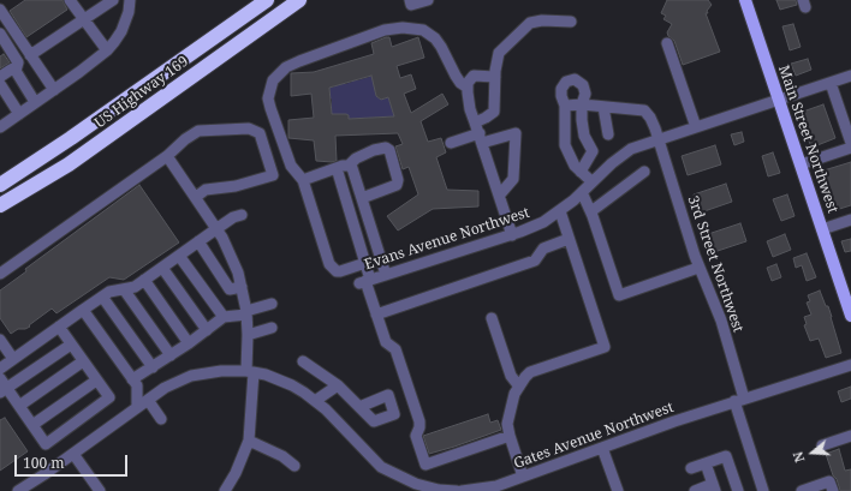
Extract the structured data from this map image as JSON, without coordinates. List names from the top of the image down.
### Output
{
  "streets": {
    "highway": ["US Highway 169"],
    "main road": ["Main Street Northwest"],
    "street": ["Evans Avenue Northwest", "3rd Street Northwest", "Gates Avenue Northwest"]
  },
  "crossings": [
    ["Main Street Northwest", "Evans Avenue Northwest"],
    ["Evans Avenue Northwest", "3rd Street Northwest"],
    ["3rd Street Northwest", "Gates Avenue Northwest"]
  ],
  "scale_bar": "100 m",
  "north": "left"
}
